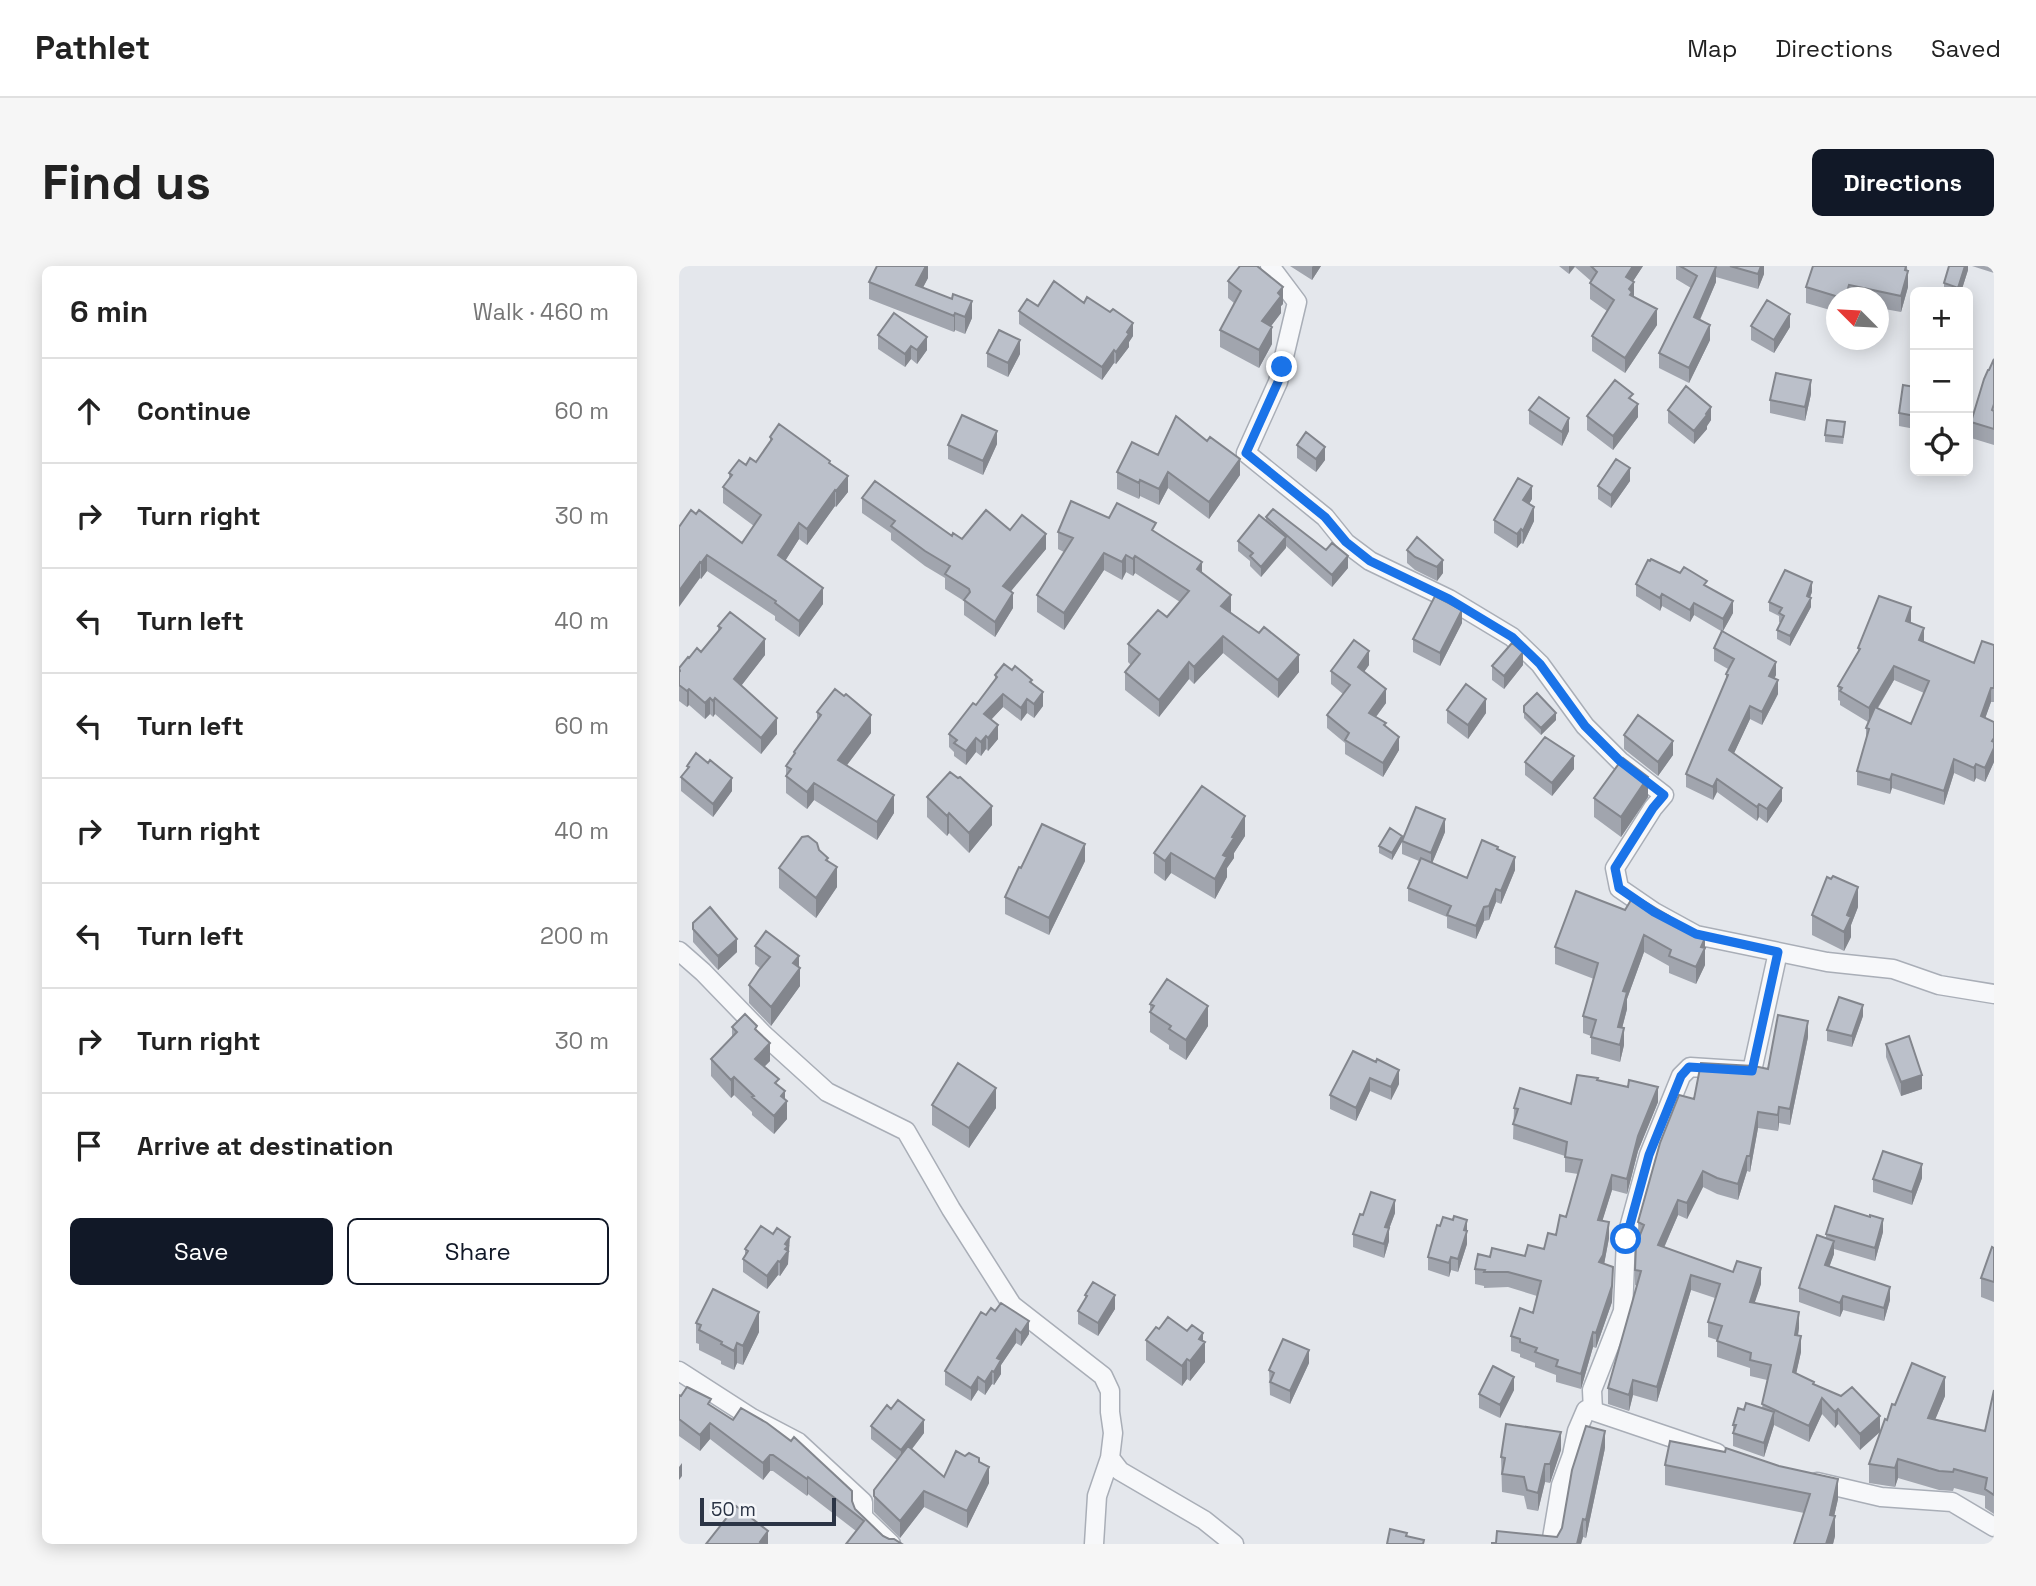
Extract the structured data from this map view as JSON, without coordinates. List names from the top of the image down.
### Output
{
  "scale_bar": "50 m",
  "north": "top left",
  "page": {
    "header": "Pathlet",
    "nav": ["Map", "Directions", "Saved"],
    "buttons": [
      "Directions",
      ["Save", "Share"]
    ],
    "title": "Find us",
    "heading": ["6 min", "Walk · 460 m"],
    "map_buttons": ["+", "−"],
    "list": [
      ["Continue", "60 m"],
      ["Turn right", "30 m"],
      ["Turn left", "40 m"],
      ["Turn left", "60 m"],
      ["Turn right", "40 m"],
      ["Turn left", "200 m"],
      ["Turn right", "30 m"],
      "Arrive at destination"
    ],
    "scale": "50 m"
  }
}
